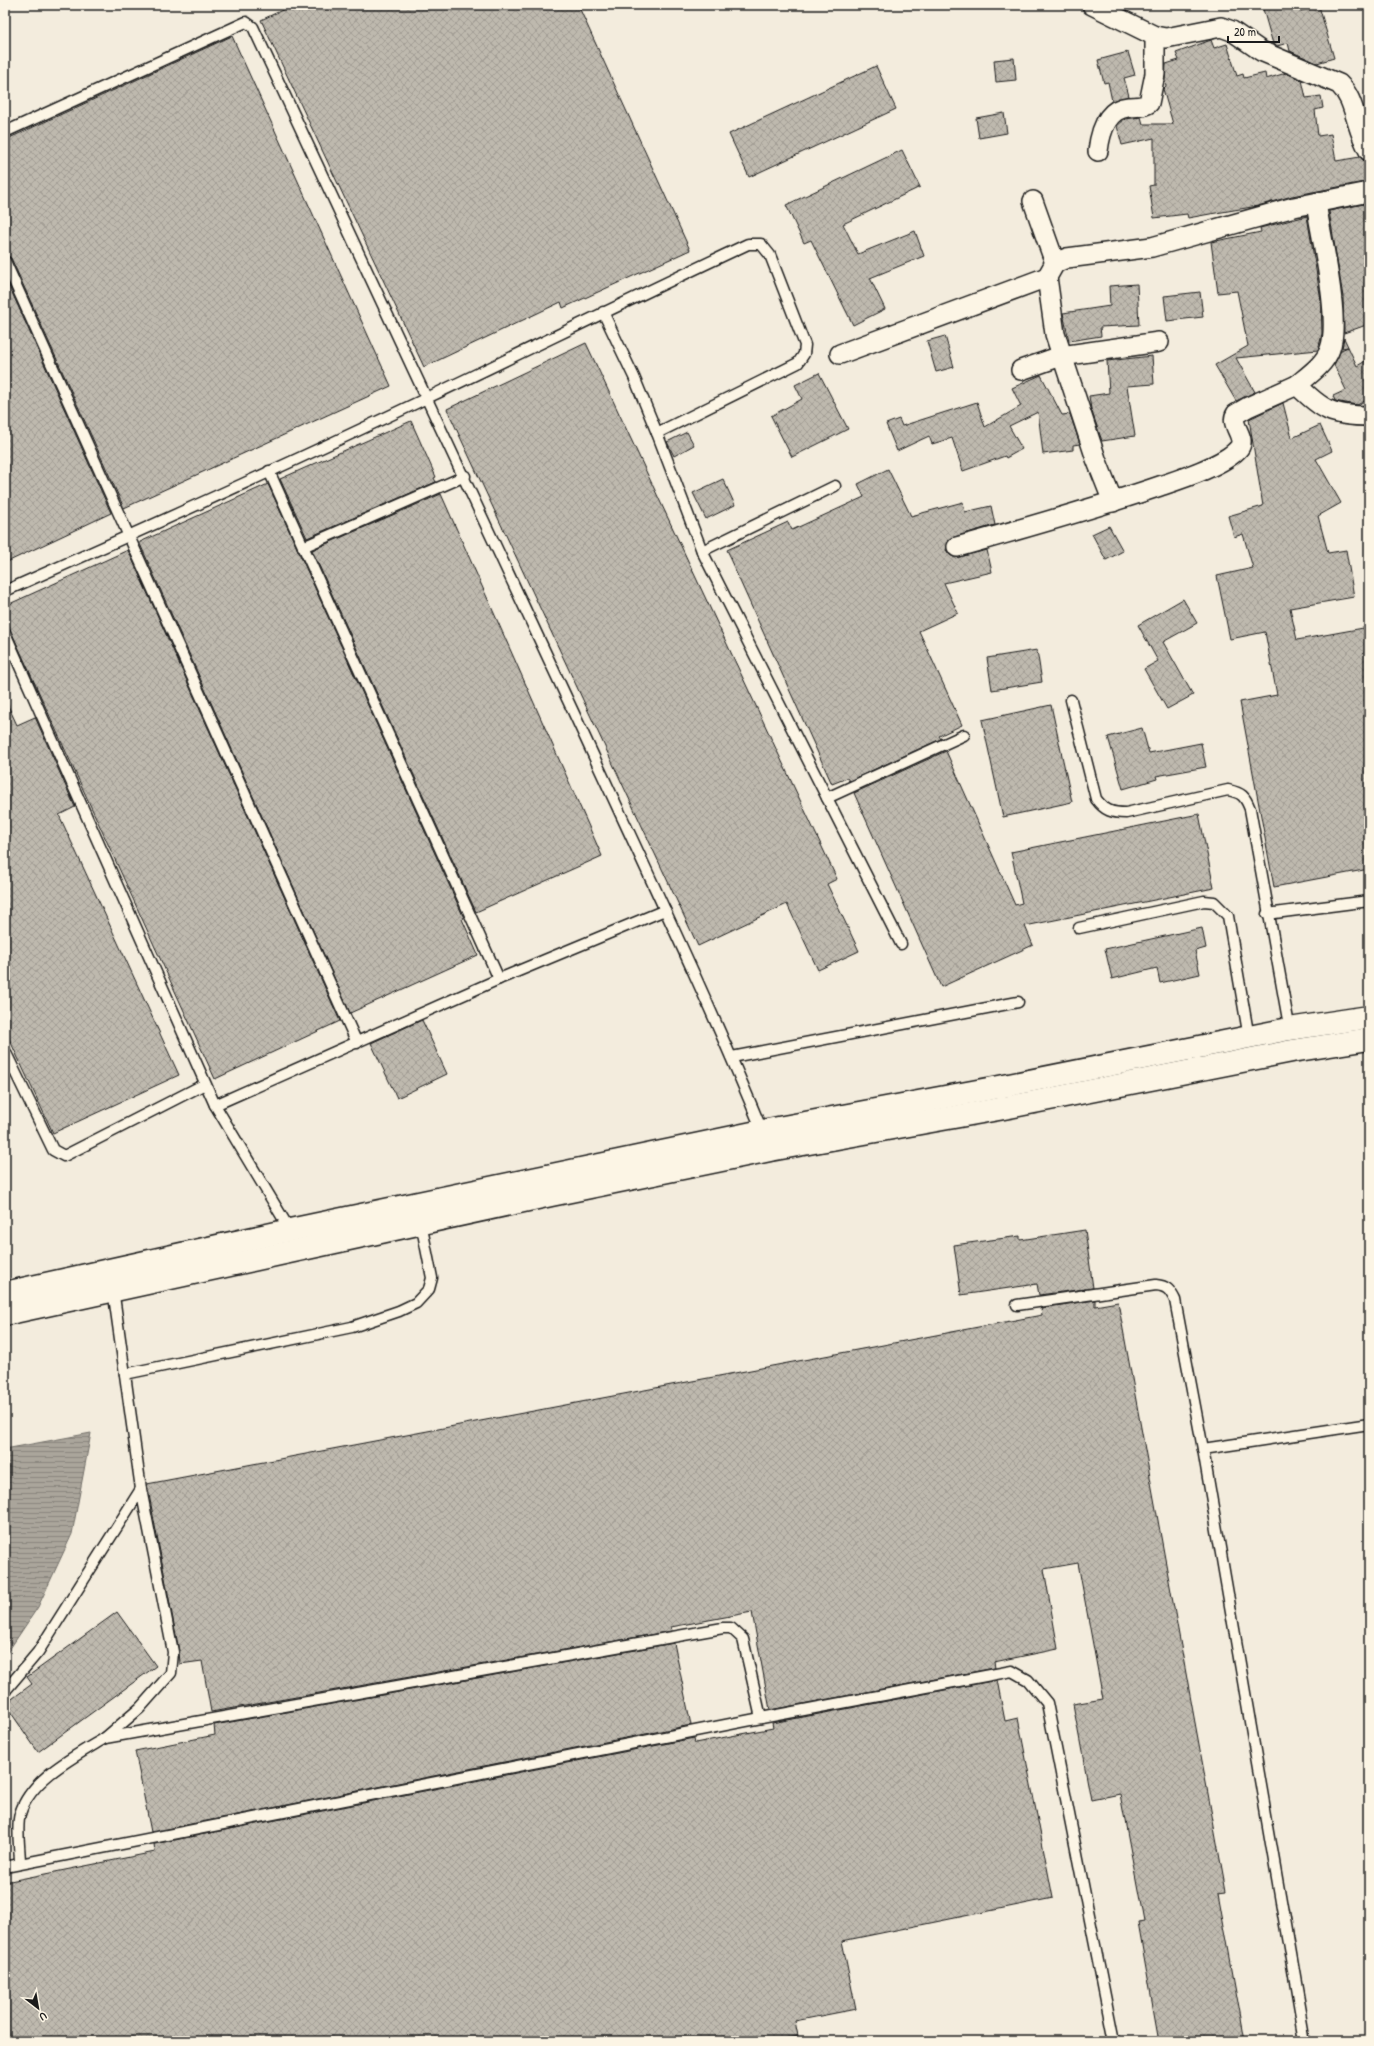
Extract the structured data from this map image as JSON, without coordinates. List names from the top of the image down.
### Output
{
  "scale_bar": "20 m",
  "north": "bottom right"
}
